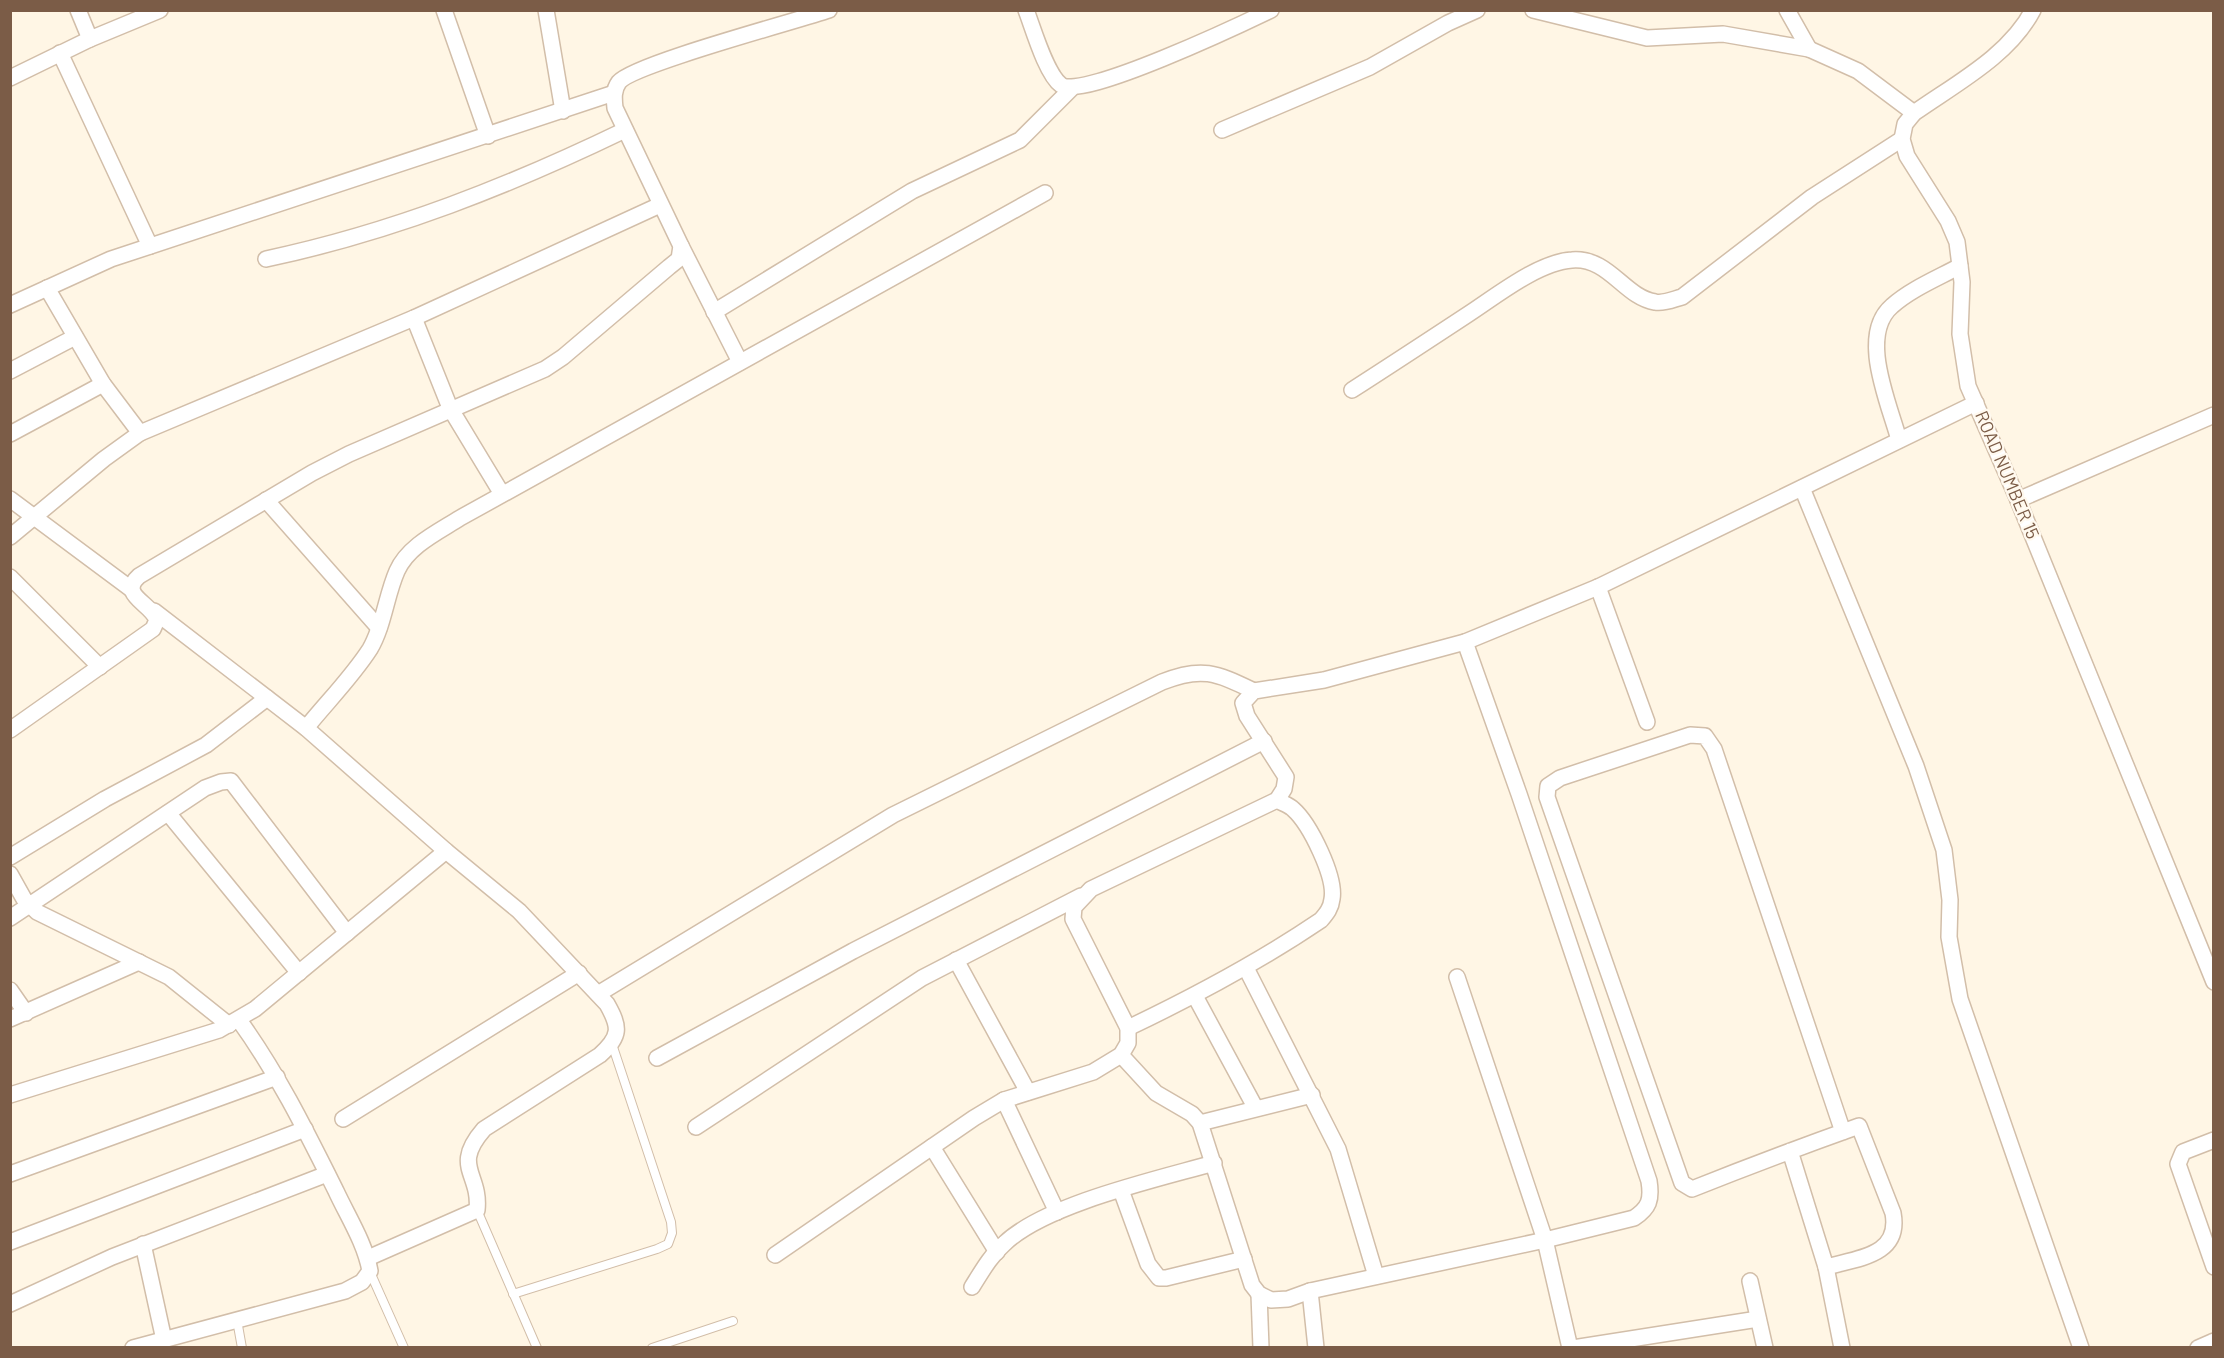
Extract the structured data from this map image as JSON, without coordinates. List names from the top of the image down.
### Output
{
  "streets": {
    "street": ["ROAD NUMBER 15"]
  }
}
